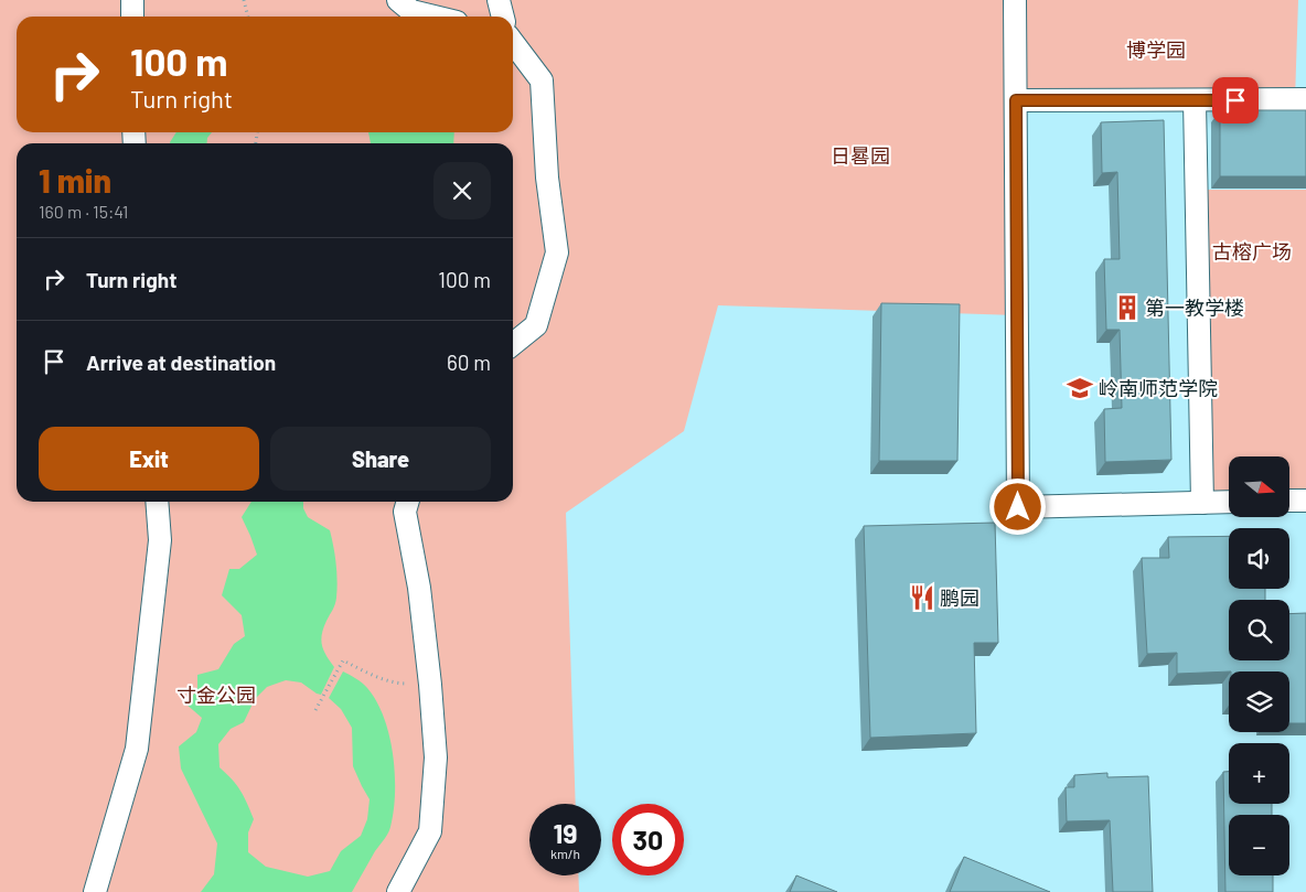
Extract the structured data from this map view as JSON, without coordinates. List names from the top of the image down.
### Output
{
  "parks": [
    "博学园",
    "日晷园",
    "古榕广场",
    "寸金公园"
  ],
  "places": {
    "building": ["第一教学楼"],
    "school or university": ["岭南师范学院"],
    "restaurant": ["鹏园"]
  },
  "north": "right",
  "page": {
    "turn": ["100 m", "Turn right"],
    "heading": ["1 min", "160 m · 15:41"],
    "list": [
      {
        "name": "Turn right",
        "value": "100 m"
      },
      {
        "name": "Arrive at destination",
        "value": "60 m"
      }
    ],
    "buttons": ["Exit", "Share"],
    "map_buttons": ["+", "−"],
    "speed": "19 km/h",
    "limit": "30"
  }
}
